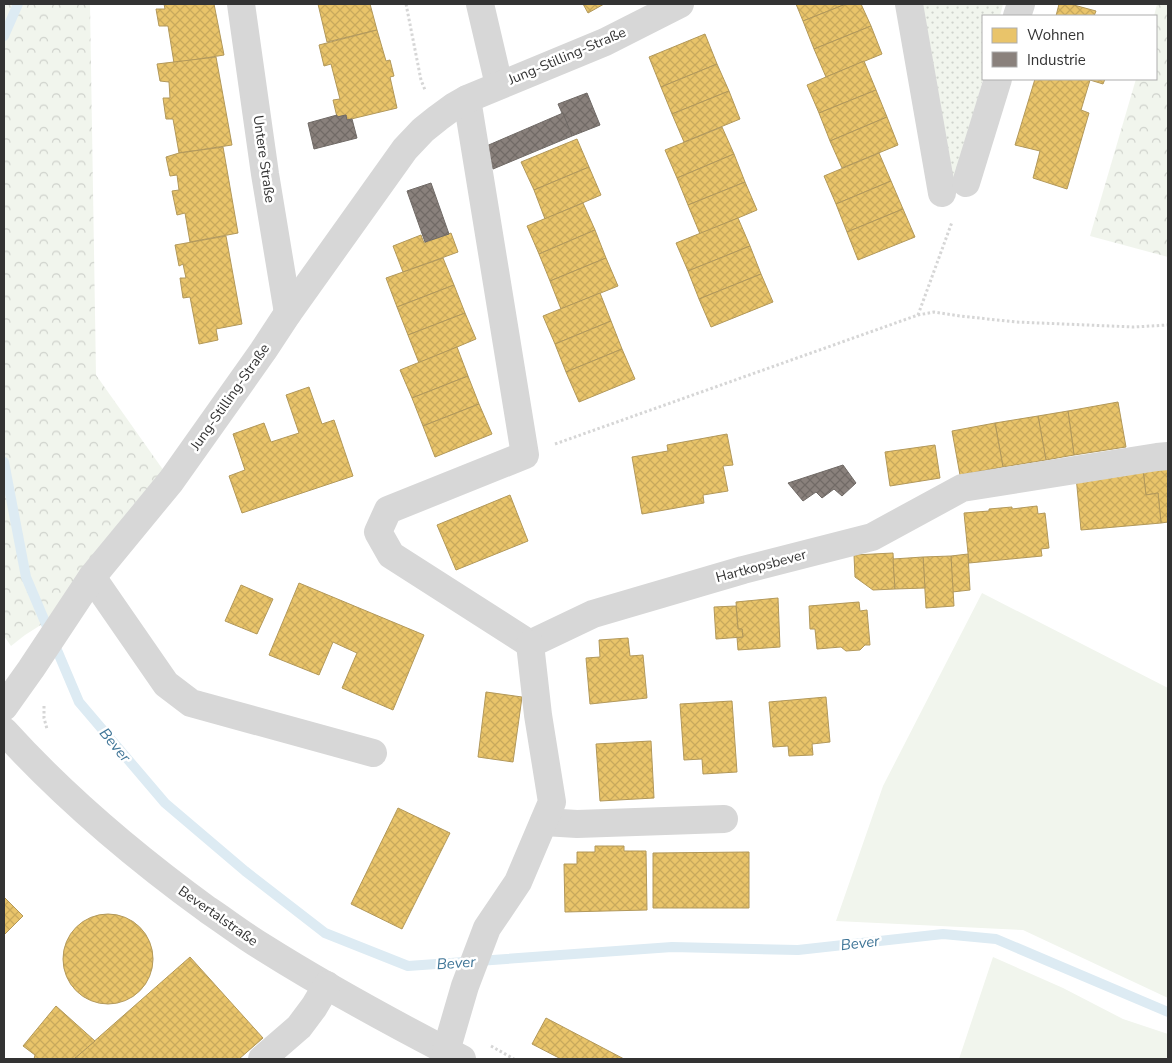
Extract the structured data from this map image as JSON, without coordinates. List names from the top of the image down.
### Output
{
  "streets": {
    "street": [
      "Jung-Stilling-Straße",
      "Untere Straße",
      "Hartkopsbever",
      "Bevertalstraße"
    ]
  },
  "crossings": [
    ["Jung-Stilling-Straße", "Untere Straße"]
  ],
  "water": ["Bever"],
  "legend": ["Wohnen", "Industrie"]
}
